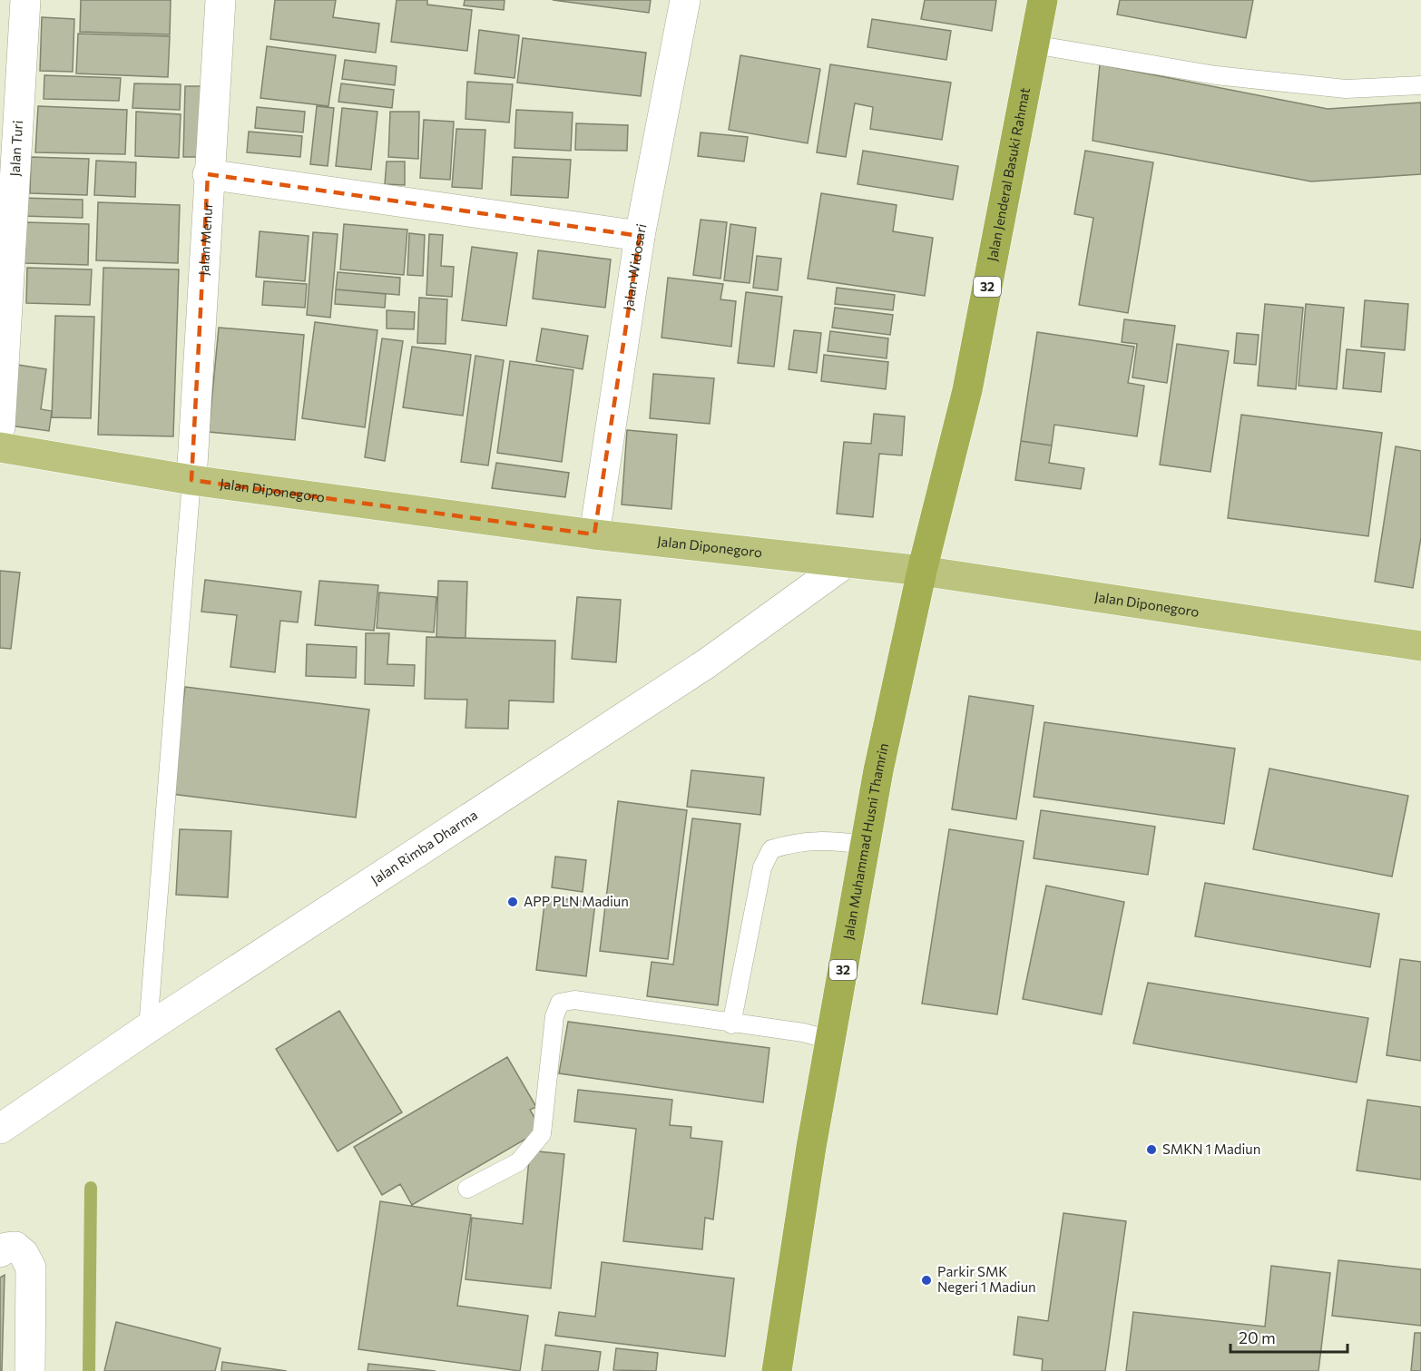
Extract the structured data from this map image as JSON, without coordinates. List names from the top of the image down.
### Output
{
  "streets": {
    "highway": ["Jalan Jenderal Basuki Rahmat", "32", "Jalan Muhammad Husni Thamrin"],
    "main road": ["Jalan Diponegoro"],
    "street": [
      "Jalan Turi",
      "Jalan Menur",
      "Jalan Widosari",
      "Jalan Rimba Dharma"
    ]
  },
  "crossings": [
    ["Jalan Jenderal Basuki Rahmat", "Jalan Diponegoro"],
    ["Jalan Jenderal Basuki Rahmat", "Jalan Muhammad Husni Thamrin"],
    ["Jalan Menur", "Jalan Diponegoro"],
    ["Jalan Widosari", "Jalan Diponegoro"],
    ["Jalan Diponegoro", "Jalan Muhammad Husni Thamrin"],
    ["Jalan Diponegoro", "Jalan Rimba Dharma"]
  ],
  "places": ["APP PLN Madiun", "SMKN 1 Madiun", "Parkir SMK Negeri 1 Madiun"],
  "scale_bar": "20 m"
}
